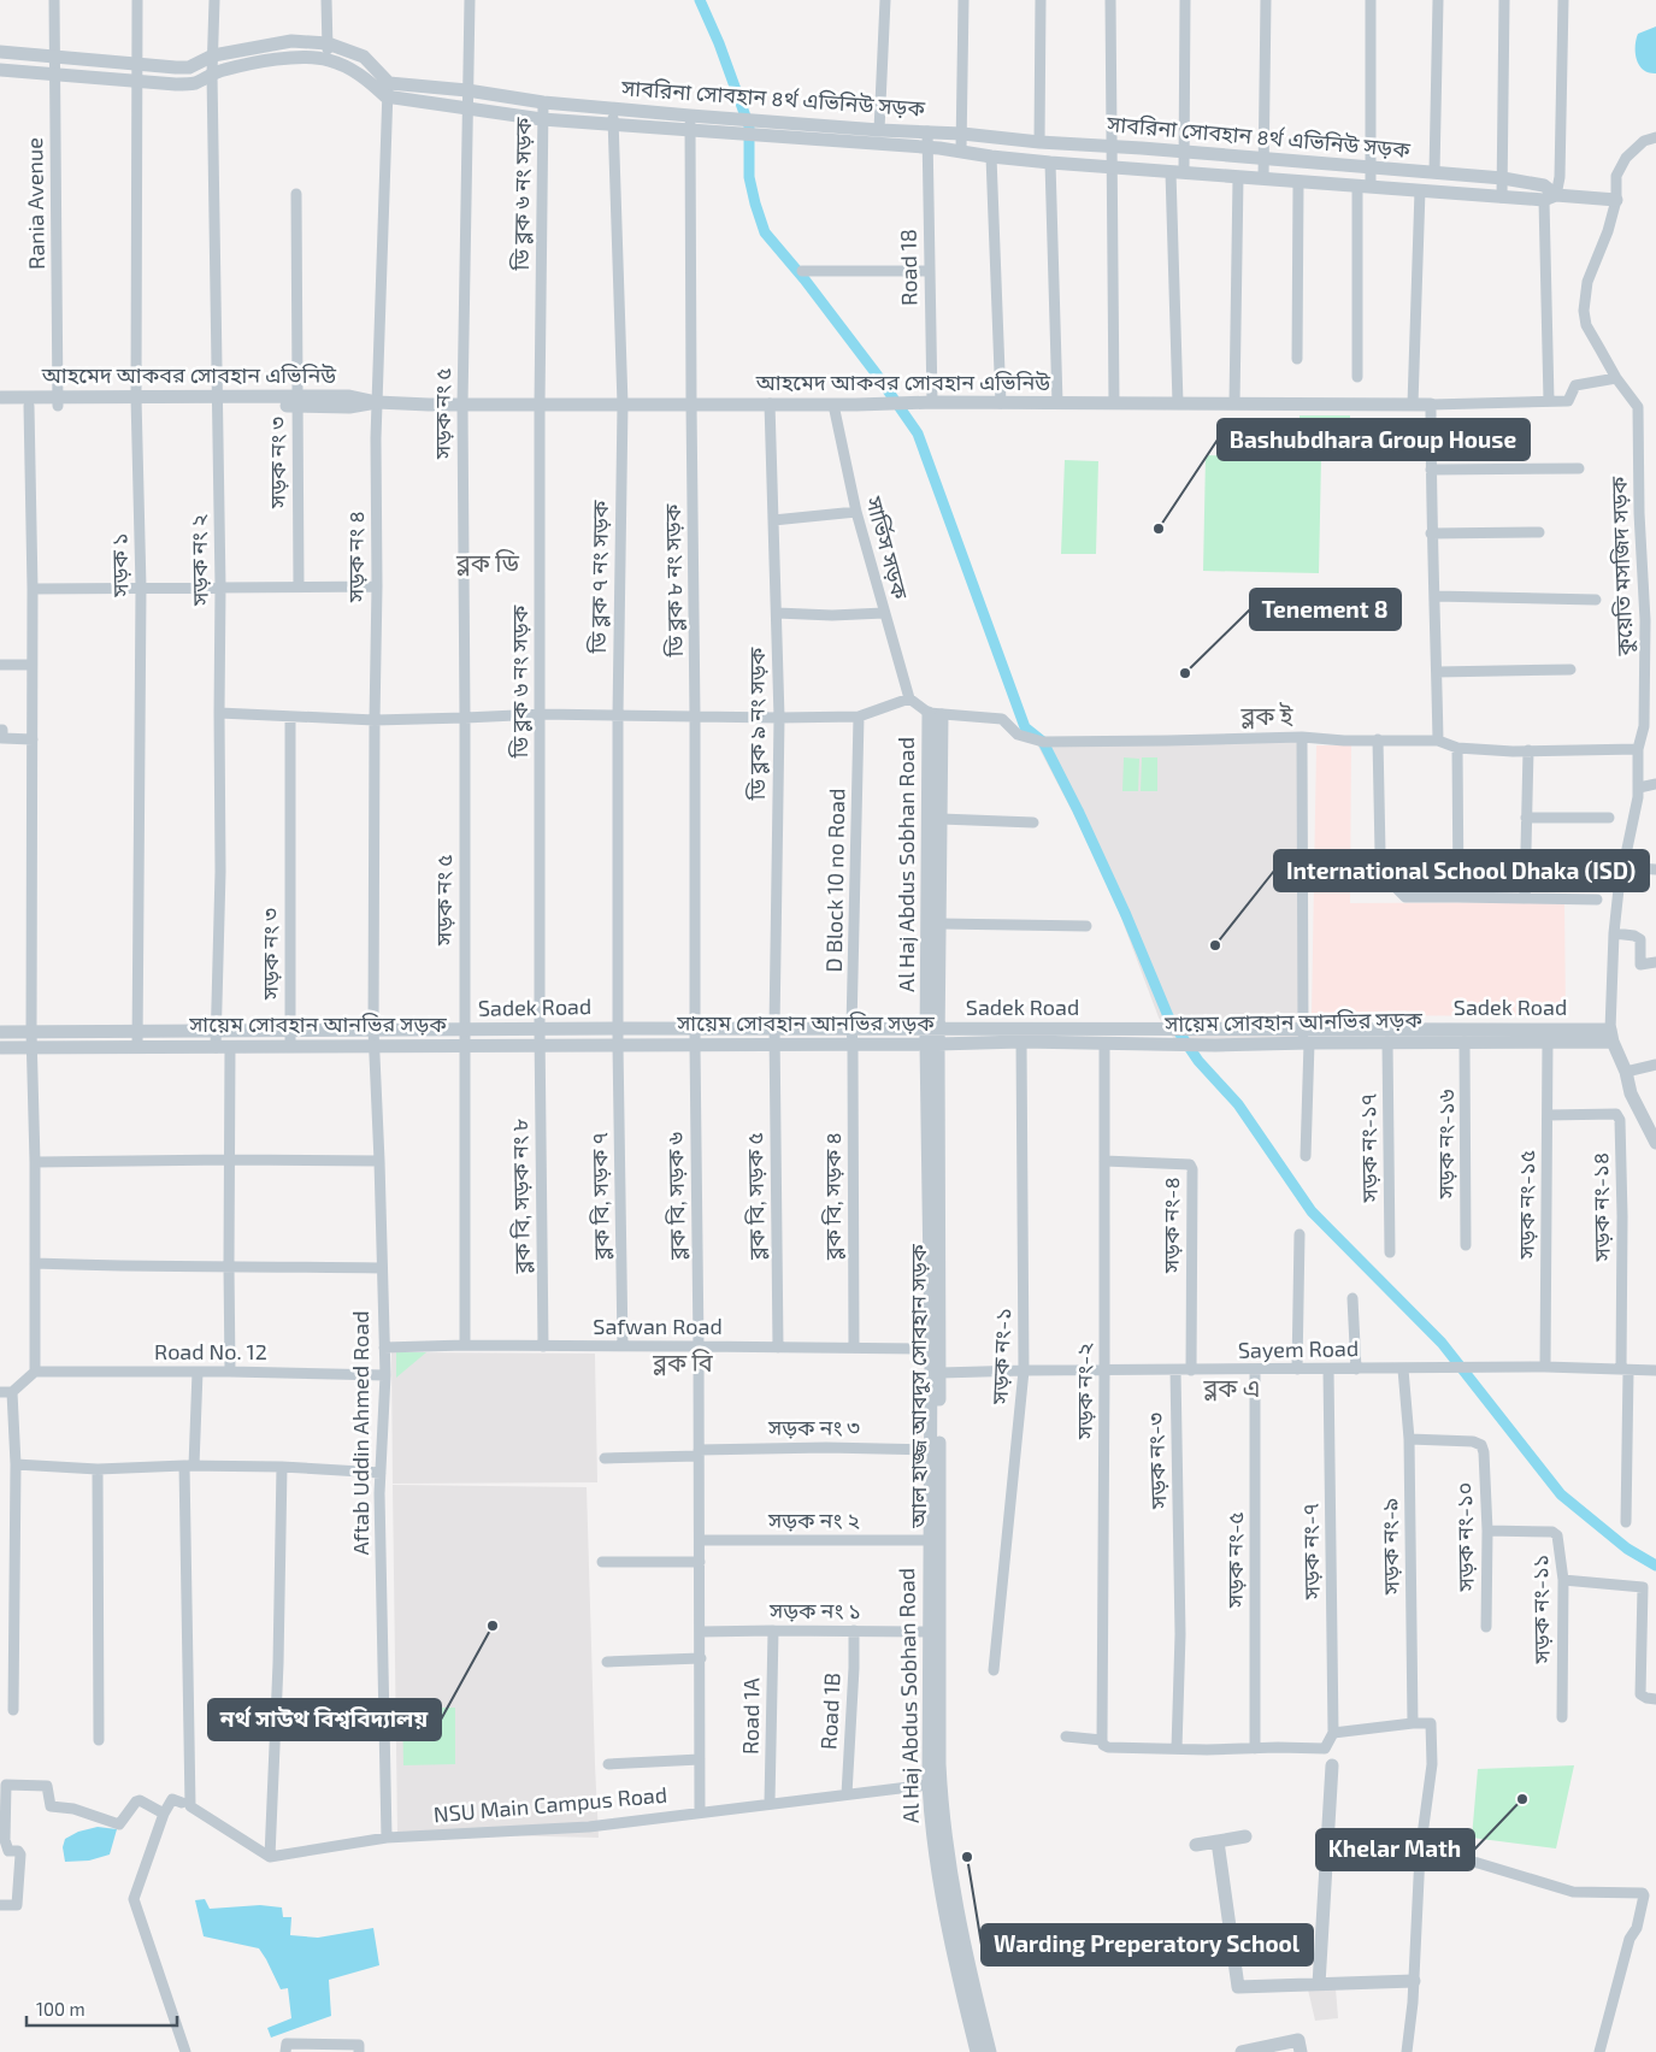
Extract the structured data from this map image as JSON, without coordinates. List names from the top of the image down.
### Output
{
  "streets": {
    "street": [
      "সাবরিনা সোবহান ৪র্থ এভিনিউ সড়ক",
      "ডি ব্লক ৬ নং সড়ক",
      "Rania Avenue",
      "Road 18",
      "আহমেদ আকবর সোবহান এভিনিউ",
      "সড়ক নং ৫",
      "সড়ক নং ৩",
      "সার্ভিস সড়ক",
      "সড়ক নং ৪",
      "সড়ক নং ২",
      "সড়ক ১",
      "কুয়েতি মসজিদ সড়ক",
      "ডি ব্লক ৭ নং সড়ক",
      "ডি ব্লক ৮ নং সড়ক",
      "ডি ব্লক ৯ নং সড়ক",
      "Al Haj Abdus Sobhan Road",
      "D Block 10 no Road",
      "Sadek Road",
      "সায়েম সোবহান আনভির সড়ক",
      "সড়ক নং-১৬",
      "সড়ক নং-১৭",
      "ব্লক বি, সড়ক নং ৮",
      "ব্লক বি, সড়ক ৭",
      "ব্লক বি, সড়ক ৬",
      "ব্লক বি, সড়ক ৫",
      "ব্লক বি, সড়ক ৪",
      "সড়ক নং-১৫",
      "সড়ক নং-১৪",
      "সড়ক নং-৪",
      "Safwan Road",
      "Sayem Road",
      "Road No. 12",
      "সড়ক নং-১",
      "আল হাজ্জ আবদুস সোবহান সড়ক",
      "সড়ক নং-২",
      "Aftab Uddin Ahmed Road",
      "সড়ক নং-৩",
      "সড়ক নং-১০",
      "সড়ক নং-৯",
      "সড়ক নং-৭",
      "সড়ক নং-৫",
      "সড়ক নং-১১",
      "সড়ক নং ১",
      "Road 1B",
      "Road 1A",
      "NSU Main Campus Road"
    ]
  },
  "crossings": [
    ["সাবরিনা সোবহান ৪র্থ এভিনিউ সড়ক", "ডি ব্লক ৬ নং সড়ক"],
    ["সাবরিনা সোবহান ৪র্থ এভিনিউ সড়ক", "Road 18"],
    ["সাবরিনা সোবহান ৪র্থ এভিনিউ সড়ক", "সড়ক নং ৫"],
    ["সাবরিনা সোবহান ৪র্থ এভিনিউ সড়ক", "সড়ক নং ৪"],
    ["সাবরিনা সোবহান ৪র্থ এভিনিউ সড়ক", "কুয়েতি মসজিদ সড়ক"],
    ["সাবরিনা সোবহান ৪র্থ এভিনিউ সড়ক", "ডি ব্লক ৭ নং সড়ক"],
    ["সাবরিনা সোবহান ৪র্থ এভিনিউ সড়ক", "ডি ব্লক ৮ নং সড়ক"],
    ["ডি ব্লক ৬ নং সড়ক", "আহমেদ আকবর সোবহান এভিনিউ"],
    ["ডি ব্লক ৬ নং সড়ক", "Sadek Road"],
    ["ডি ব্লক ৬ নং সড়ক", "সায়েম সোবহান আনভির সড়ক"],
    ["ডি ব্লক ৬ নং সড়ক", "ব্লক বি, সড়ক নং ৮"],
    ["Rania Avenue", "আহমেদ আকবর সোবহান এভিনিউ"],
    ["Road 18", "আহমেদ আকবর সোবহান এভিনিউ"],
    ["আহমেদ আকবর সোবহান এভিনিউ", "সড়ক নং ৫"],
    ["আহমেদ আকবর সোবহান এভিনিউ", "সড়ক নং ৩"],
    ["আহমেদ আকবর সোবহান এভিনিউ", "সার্ভিস সড়ক"],
    ["আহমেদ আকবর সোবহান এভিনিউ", "সড়ক নং ৪"],
    ["আহমেদ আকবর সোবহান এভিনিউ", "সড়ক নং ২"],
    ["আহমেদ আকবর সোবহান এভিনিউ", "সড়ক ১"],
    ["আহমেদ আকবর সোবহান এভিনিউ", "ডি ব্লক ৭ নং সড়ক"],
    ["আহমেদ আকবর সোবহান এভিনিউ", "ডি ব্লক ৮ নং সড়ক"],
    ["আহমেদ আকবর সোবহান এভিনিউ", "ডি ব্লক ৯ নং সড়ক"],
    ["সড়ক নং ৫", "Sadek Road"],
    ["সড়ক নং ৫", "সায়েম সোবহান আনভির সড়ক"],
    ["সড়ক নং ৫", "Safwan Road"],
    ["সড়ক নং ৩", "Al Haj Abdus Sobhan Road"],
    ["সড়ক নং ৩", "Sadek Road"],
    ["সড়ক নং ৩", "সায়েম সোবহান আনভির সড়ক"],
    ["সড়ক নং ৩", "ব্লক বি, সড়ক ৬"],
    ["সড়ক নং ৪", "Sadek Road"],
    ["সড়ক নং ৪", "Aftab Uddin Ahmed Road"],
    ["সড়ক নং ২", "Al Haj Abdus Sobhan Road"],
    ["সড়ক নং ২", "Sadek Road"],
    ["সড়ক নং ২", "সায়েম সোবহান আনভির সড়ক"],
    ["সড়ক নং ২", "ব্লক বি, সড়ক ৬"],
    ["সড়ক নং ২", "Road No. 12"],
    ["সড়ক ১", "সায়েম সোবহান আনভির সড়ক"],
    ["কুয়েতি মসজিদ সড়ক", "Sadek Road"],
    ["কুয়েতি মসজিদ সড়ক", "সায়েম সোবহান আনভির সড়ক"],
    ["ডি ব্লক ৭ নং সড়ক", "Sadek Road"],
    ["ডি ব্লক ৭ নং সড়ক", "সায়েম সোবহান আনভির সড়ক"],
    ["ডি ব্লক ৭ নং সড়ক", "ব্লক বি, সড়ক ৭"],
    ["ডি ব্লক ৮ নং সড়ক", "Sadek Road"],
    ["ডি ব্লক ৮ নং সড়ক", "সায়েম সোবহান আনভির সড়ক"],
    ["ডি ব্লক ৮ নং সড়ক", "ব্লক বি, সড়ক ৬"],
    ["ডি ব্লক ৯ নং সড়ক", "Sadek Road"],
    ["ডি ব্লক ৯ নং সড়ক", "সায়েম সোবহান আনভির সড়ক"],
    ["ডি ব্লক ৯ নং সড়ক", "ব্লক বি, সড়ক ৫"],
    ["Al Haj Abdus Sobhan Road", "Sadek Road"],
    ["Al Haj Abdus Sobhan Road", "সায়েম সোবহান আনভির সড়ক"],
    ["Al Haj Abdus Sobhan Road", "Safwan Road"],
    ["Al Haj Abdus Sobhan Road", "আল হাজ্জ আবদুস সোবহান সড়ক"],
    ["Al Haj Abdus Sobhan Road", "সড়ক নং ১"],
    ["Al Haj Abdus Sobhan Road", "NSU Main Campus Road"],
    ["D Block 10 no Road", "Sadek Road"],
    ["D Block 10 no Road", "সায়েম সোবহান আনভির সড়ক"],
    ["D Block 10 no Road", "ব্লক বি, সড়ক ৪"],
    ["Sadek Road", "সায়েম সোবহান আনভির সড়ক"],
    ["Sadek Road", "Aftab Uddin Ahmed Road"],
    ["সায়েম সোবহান আনভির সড়ক", "সড়ক নং-১৬"],
    ["সায়েম সোবহান আনভির সড়ক", "সড়ক নং-১৭"],
    ["সায়েম সোবহান আনভির সড়ক", "ব্লক বি, সড়ক নং ৮"],
    ["সায়েম সোবহান আনভির সড়ক", "ব্লক বি, সড়ক ৭"],
    ["সায়েম সোবহান আনভির সড়ক", "ব্লক বি, সড়ক ৬"],
    ["সায়েম সোবহান আনভির সড়ক", "ব্লক বি, সড়ক ৫"],
    ["সায়েম সোবহান আনভির সড়ক", "ব্লক বি, সড়ক ৪"],
    ["সায়েম সোবহান আনভির সড়ক", "সড়ক নং-১৫"],
    ["সায়েম সোবহান আনভির সড়ক", "সড়ক নং-১"],
    ["সায়েম সোবহান আনভির সড়ক", "আল হাজ্জ আবদুস সোবহান সড়ক"],
    ["সায়েম সোবহান আনভির সড়ক", "সড়ক নং-২"],
    ["সায়েম সোবহান আনভির সড়ক", "Aftab Uddin Ahmed Road"],
    ["ব্লক বি, সড়ক নং ৮", "Safwan Road"],
    ["ব্লক বি, সড়ক ৭", "Safwan Road"],
    ["ব্লক বি, সড়ক ৬", "Safwan Road"],
    ["ব্লক বি, সড়ক ৬", "সড়ক নং ১"],
    ["ব্লক বি, সড়ক ৬", "NSU Main Campus Road"],
    ["ব্লক বি, সড়ক ৫", "Safwan Road"],
    ["ব্লক বি, সড়ক ৪", "Safwan Road"],
    ["সড়ক নং-১৫", "সড়ক নং-১৪"],
    ["সড়ক নং-১৫", "Sayem Road"],
    ["সড়ক নং-১৪", "Sayem Road"],
    ["সড়ক নং-৪", "Sayem Road"],
    ["সড়ক নং-৪", "সড়ক নং-২"],
    ["Safwan Road", "Aftab Uddin Ahmed Road"],
    ["Sayem Road", "সড়ক নং-১"],
    ["Sayem Road", "আল হাজ্জ আবদুস সোবহান সড়ক"],
    ["Sayem Road", "সড়ক নং-২"],
    ["Sayem Road", "সড়ক নং-৩"],
    ["Sayem Road", "সড়ক নং-৯"],
    ["Sayem Road", "সড়ক নং-৭"],
    ["Sayem Road", "সড়ক নং-৫"],
    ["Road No. 12", "Aftab Uddin Ahmed Road"],
    ["Aftab Uddin Ahmed Road", "NSU Main Campus Road"],
    ["সড়ক নং-১০", "সড়ক নং-৯"],
    ["সড়ক নং-১০", "সড়ক নং-১১"],
    ["সড়ক নং ১", "Road 1B"],
    ["সড়ক নং ১", "Road 1A"],
    ["Road 1B", "NSU Main Campus Road"],
    ["Road 1A", "NSU Main Campus Road"]
  ],
  "districts": [
    "ব্লক ডি",
    "ব্লক ই",
    "ব্লক বি",
    "ব্লক এ"
  ],
  "places": [
    "Bashubdhara Group House",
    "Tenement 8",
    "International School Dhaka (ISD)",
    "নর্থ সাউথ বিশ্ববিদ্যালয়",
    "Khelar Math",
    "Warding Preperatory School"
  ],
  "scale_bar": "100 m"
}
